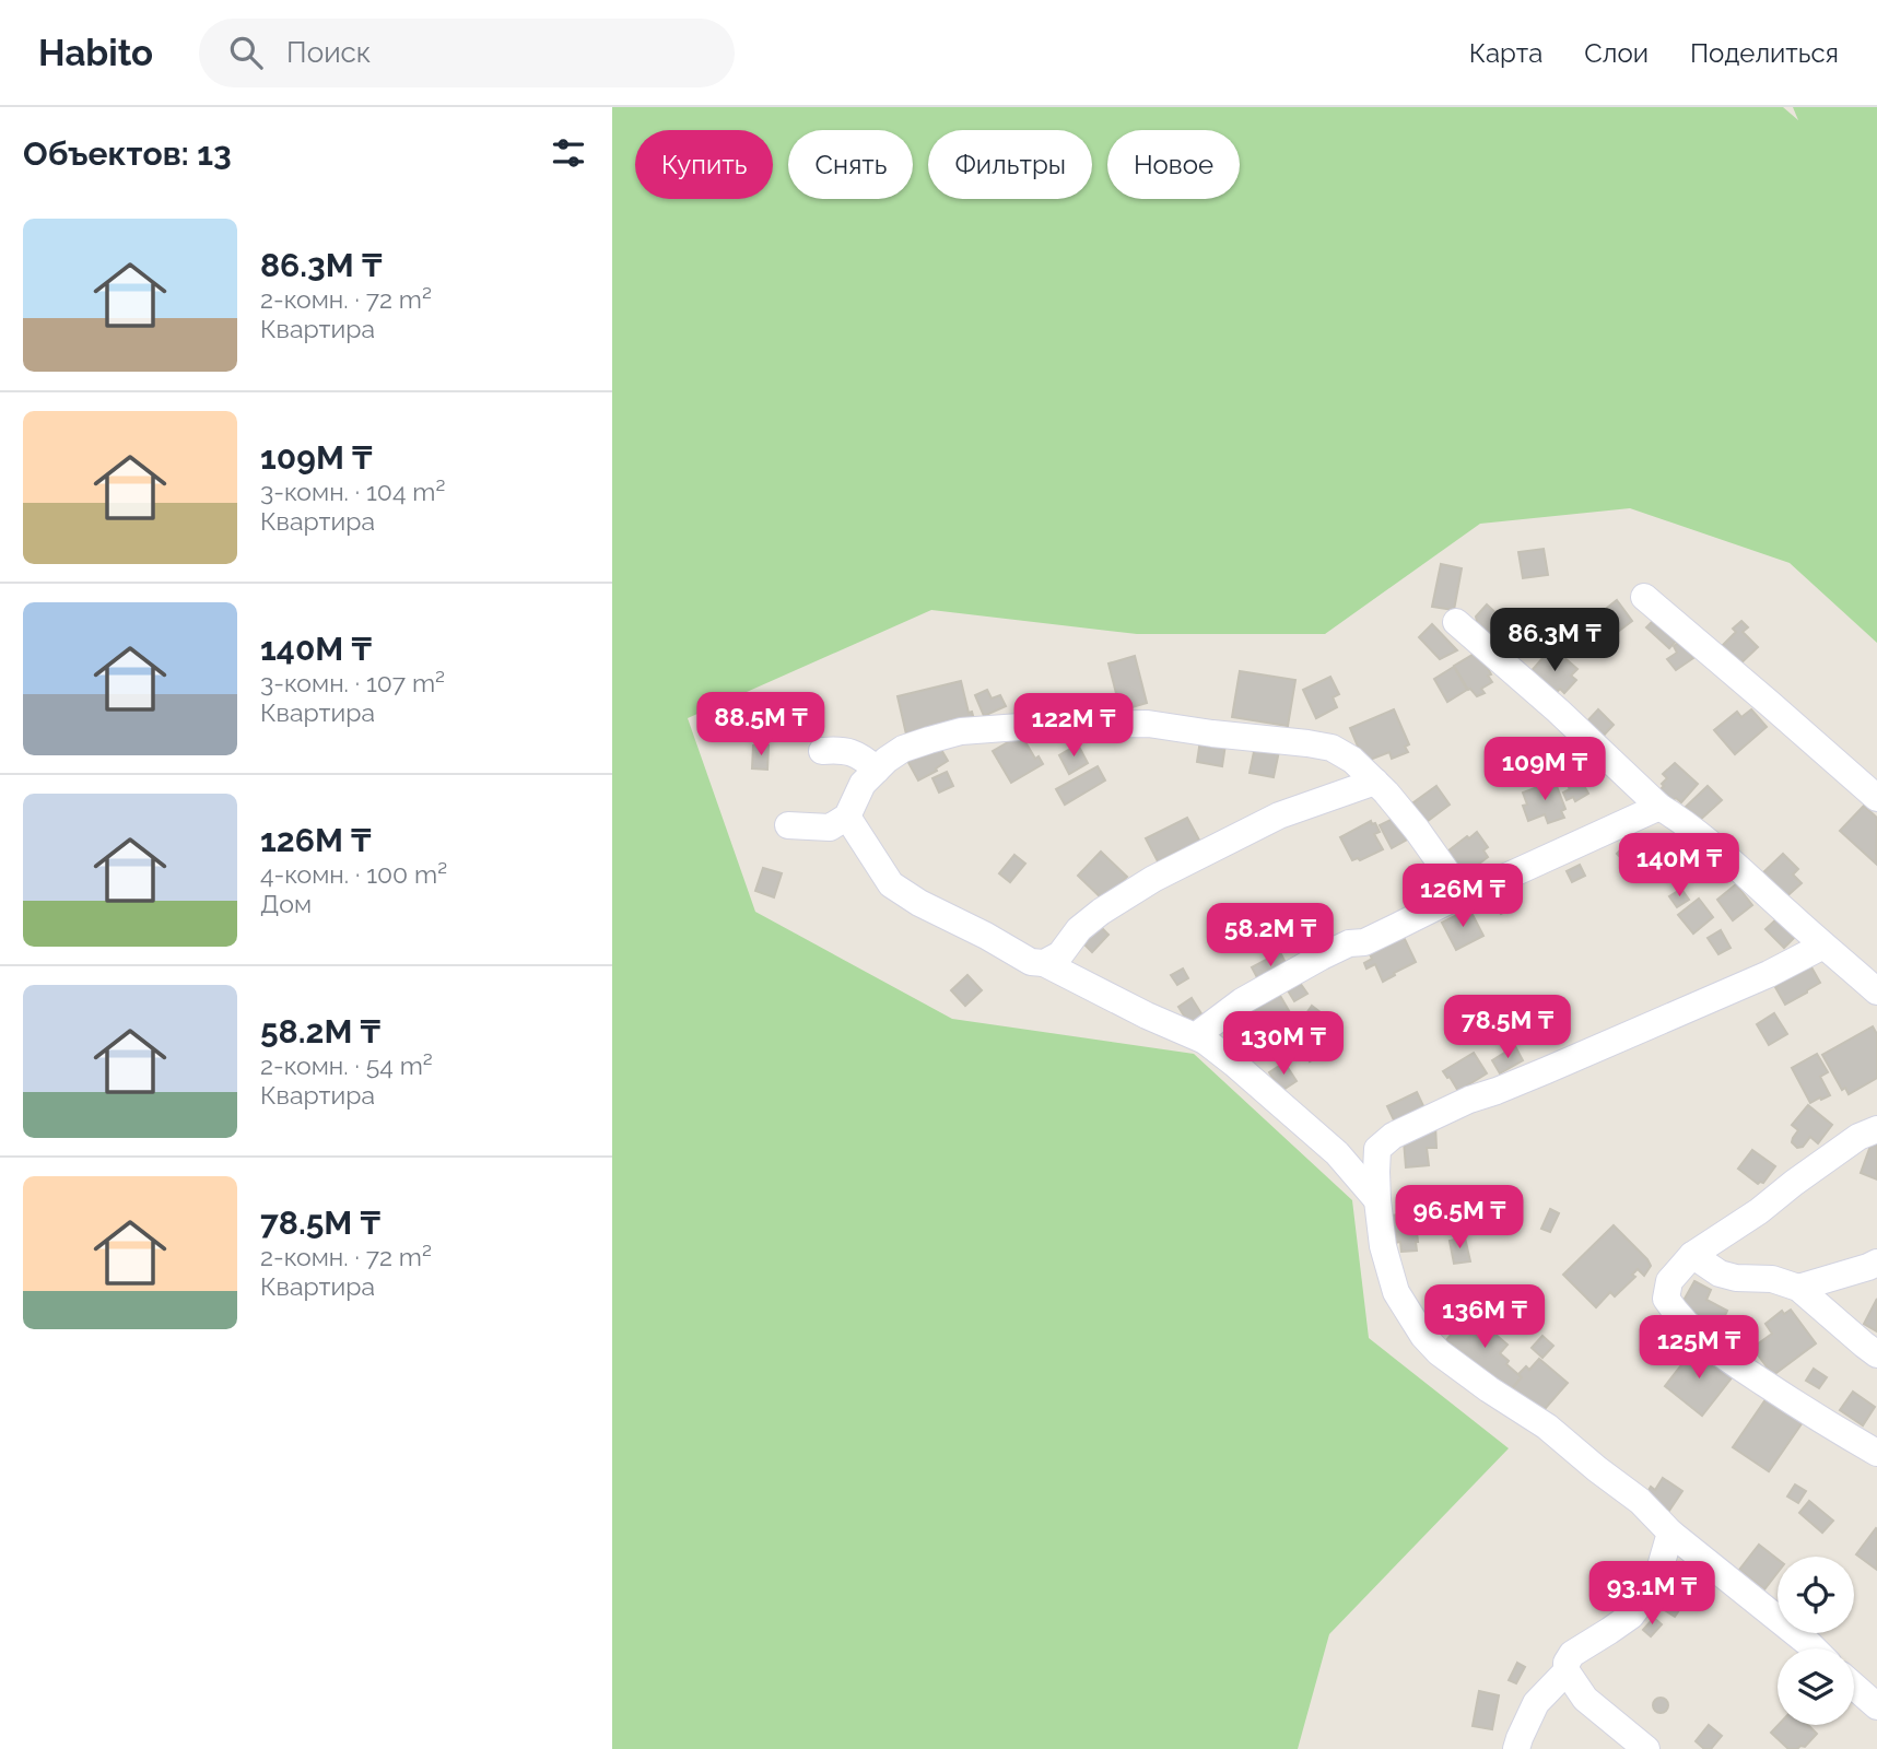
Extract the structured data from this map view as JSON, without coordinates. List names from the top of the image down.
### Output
{
  "page": {
    "header": "Habito",
    "search": "Поиск",
    "nav": ["Карта", "Слои", "Поделиться"],
    "heading": "Объектов: 13",
    "chip": [
      "Купить",
      "Снять",
      "Фильтры",
      "Новое"
    ],
    "list": [
      {
        "name": "86.3M ₸",
        "note": "2-комн. · 72 m² · Квартира"
      },
      {
        "name": "109M ₸",
        "note": "3-комн. · 104 m² · Квартира"
      },
      {
        "name": "140M ₸",
        "note": "3-комн. · 107 m² · Квартира"
      },
      {
        "name": "126M ₸",
        "note": "4-комн. · 100 m² · Дом"
      },
      {
        "name": "58.2M ₸",
        "note": "2-комн. · 54 m² · Квартира"
      },
      {
        "name": "78.5M ₸",
        "note": "2-комн. · 72 m² · Квартира"
      }
    ],
    "price": [
      "86.3M ₸",
      "88.5M ₸",
      "122M ₸",
      "109M ₸",
      "140M ₸",
      "126M ₸",
      "58.2M ₸",
      "78.5M ₸",
      "130M ₸",
      "96.5M ₸",
      "136M ₸",
      "125M ₸",
      "93.1M ₸"
    ]
  }
}
